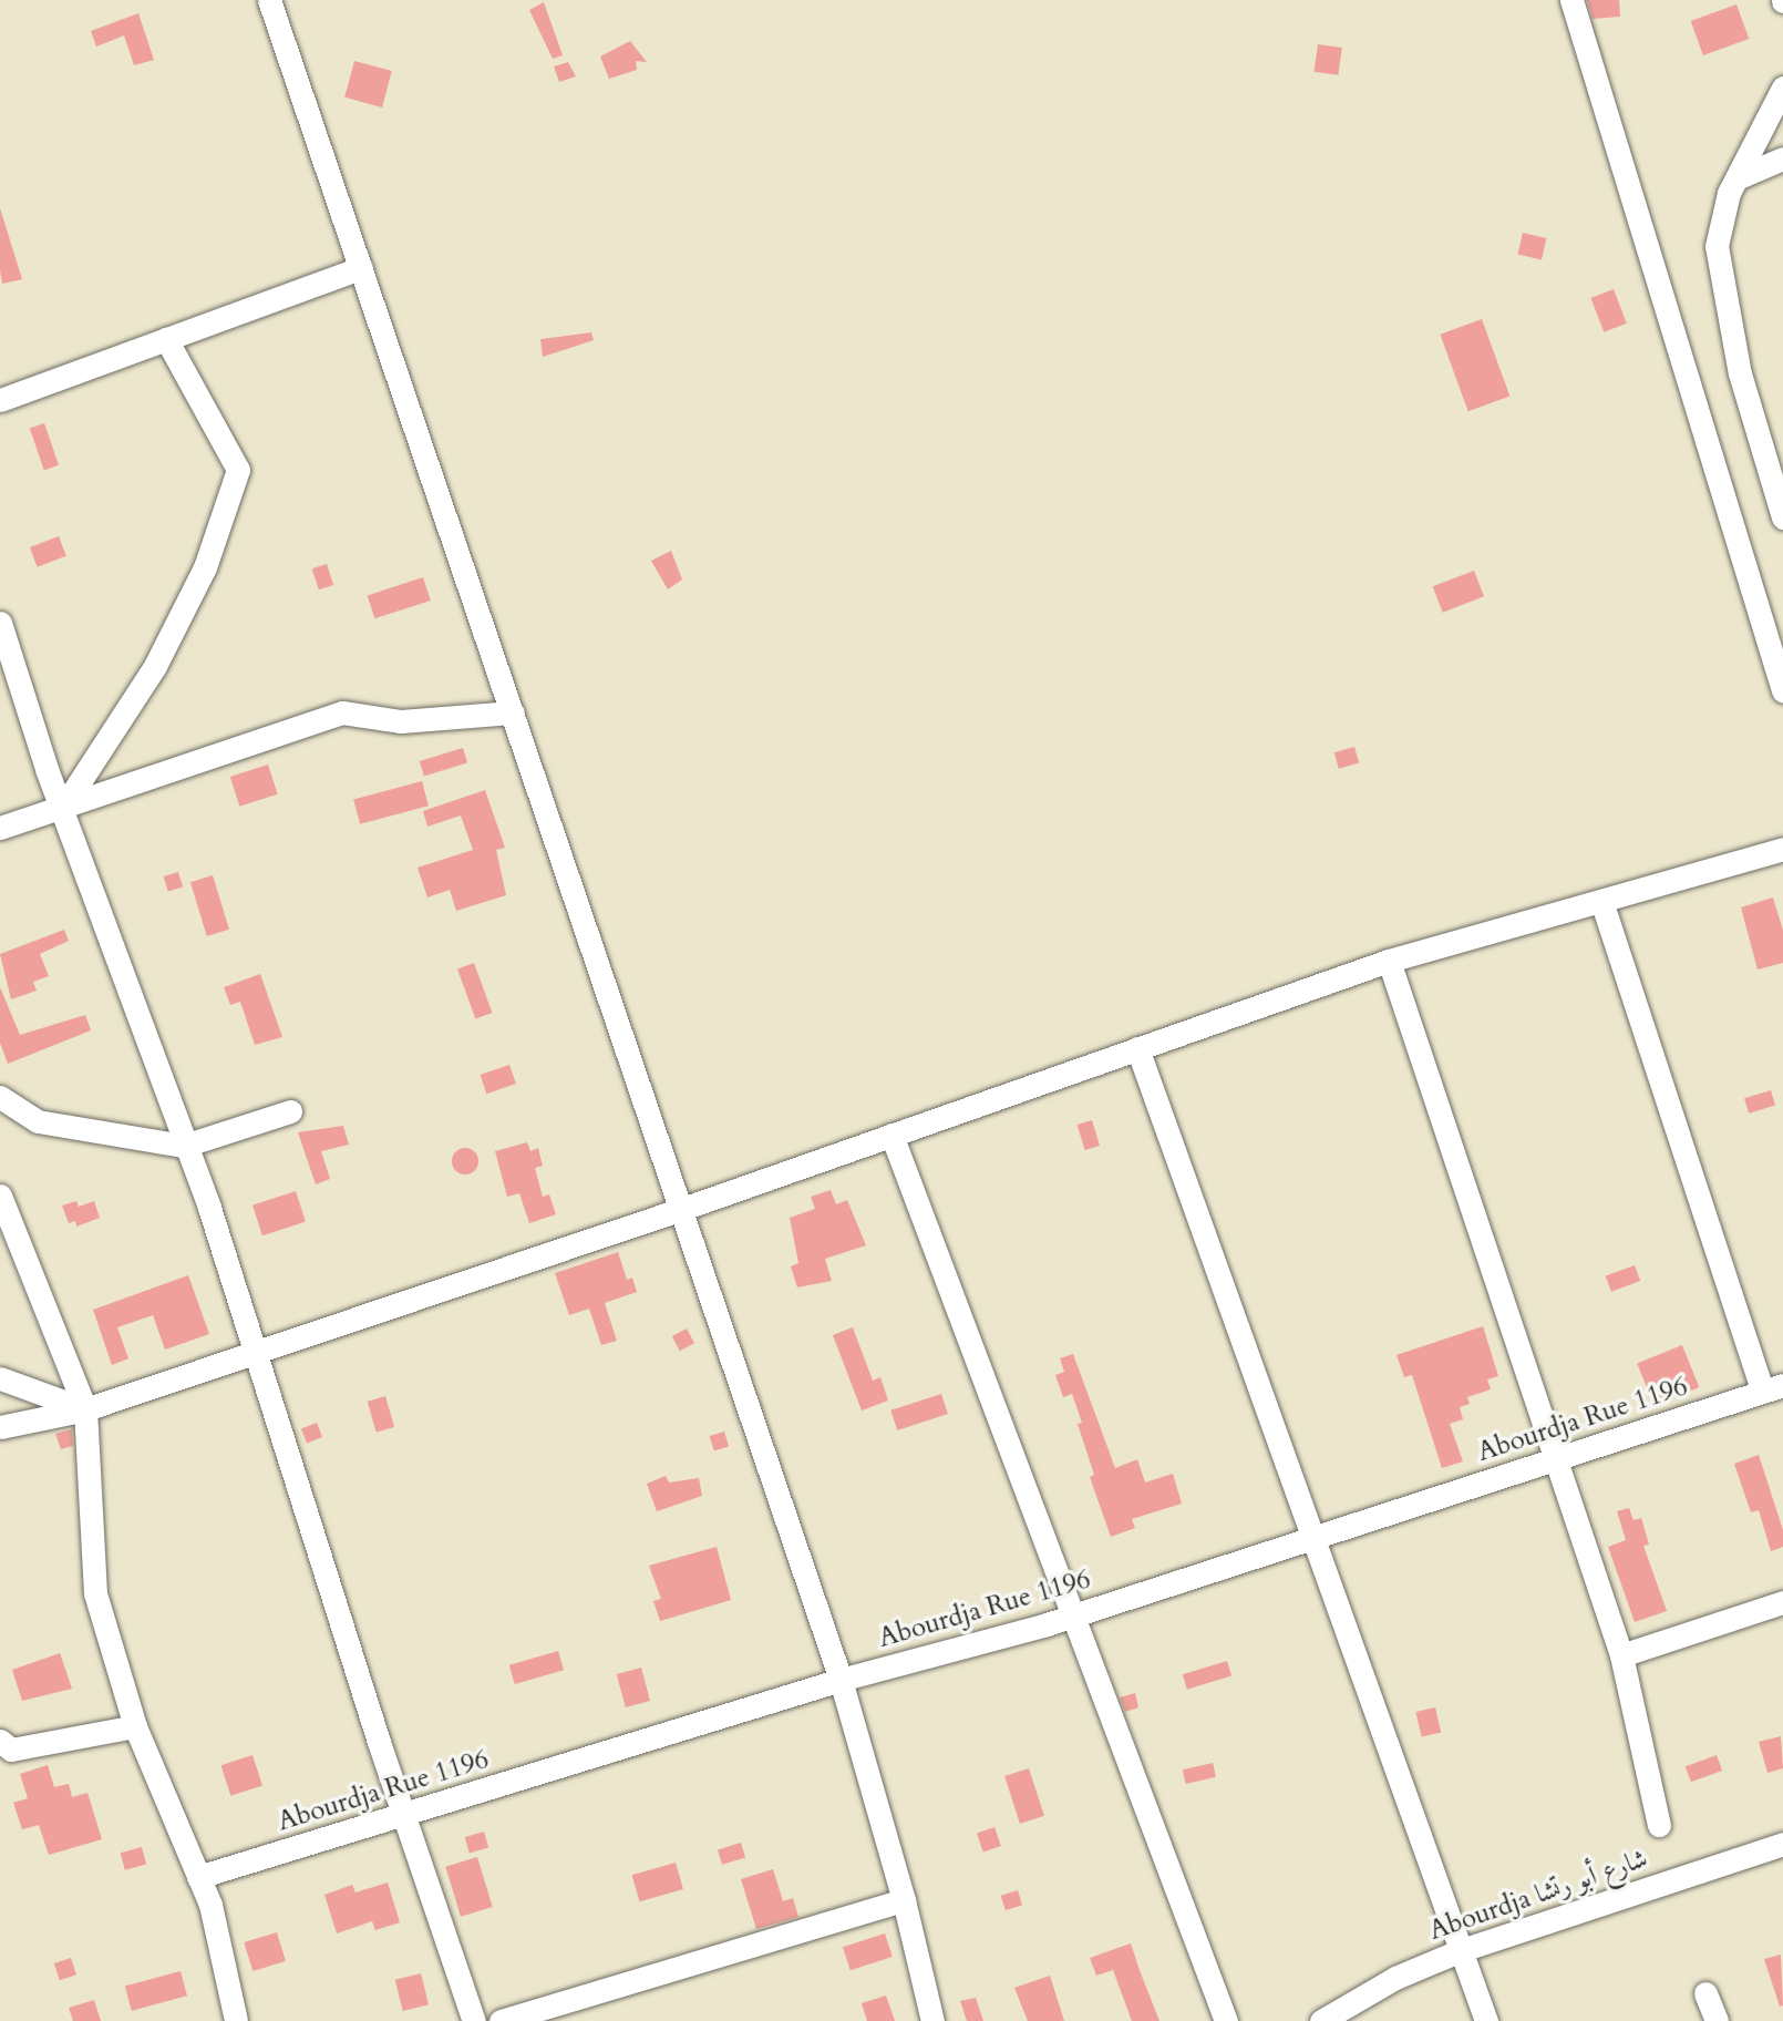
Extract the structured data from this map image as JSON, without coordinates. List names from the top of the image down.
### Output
{
  "streets": {
    "street": ["Abourdja Rue 1196", "Abourdja شارع أبو رتشا"]
  }
}
